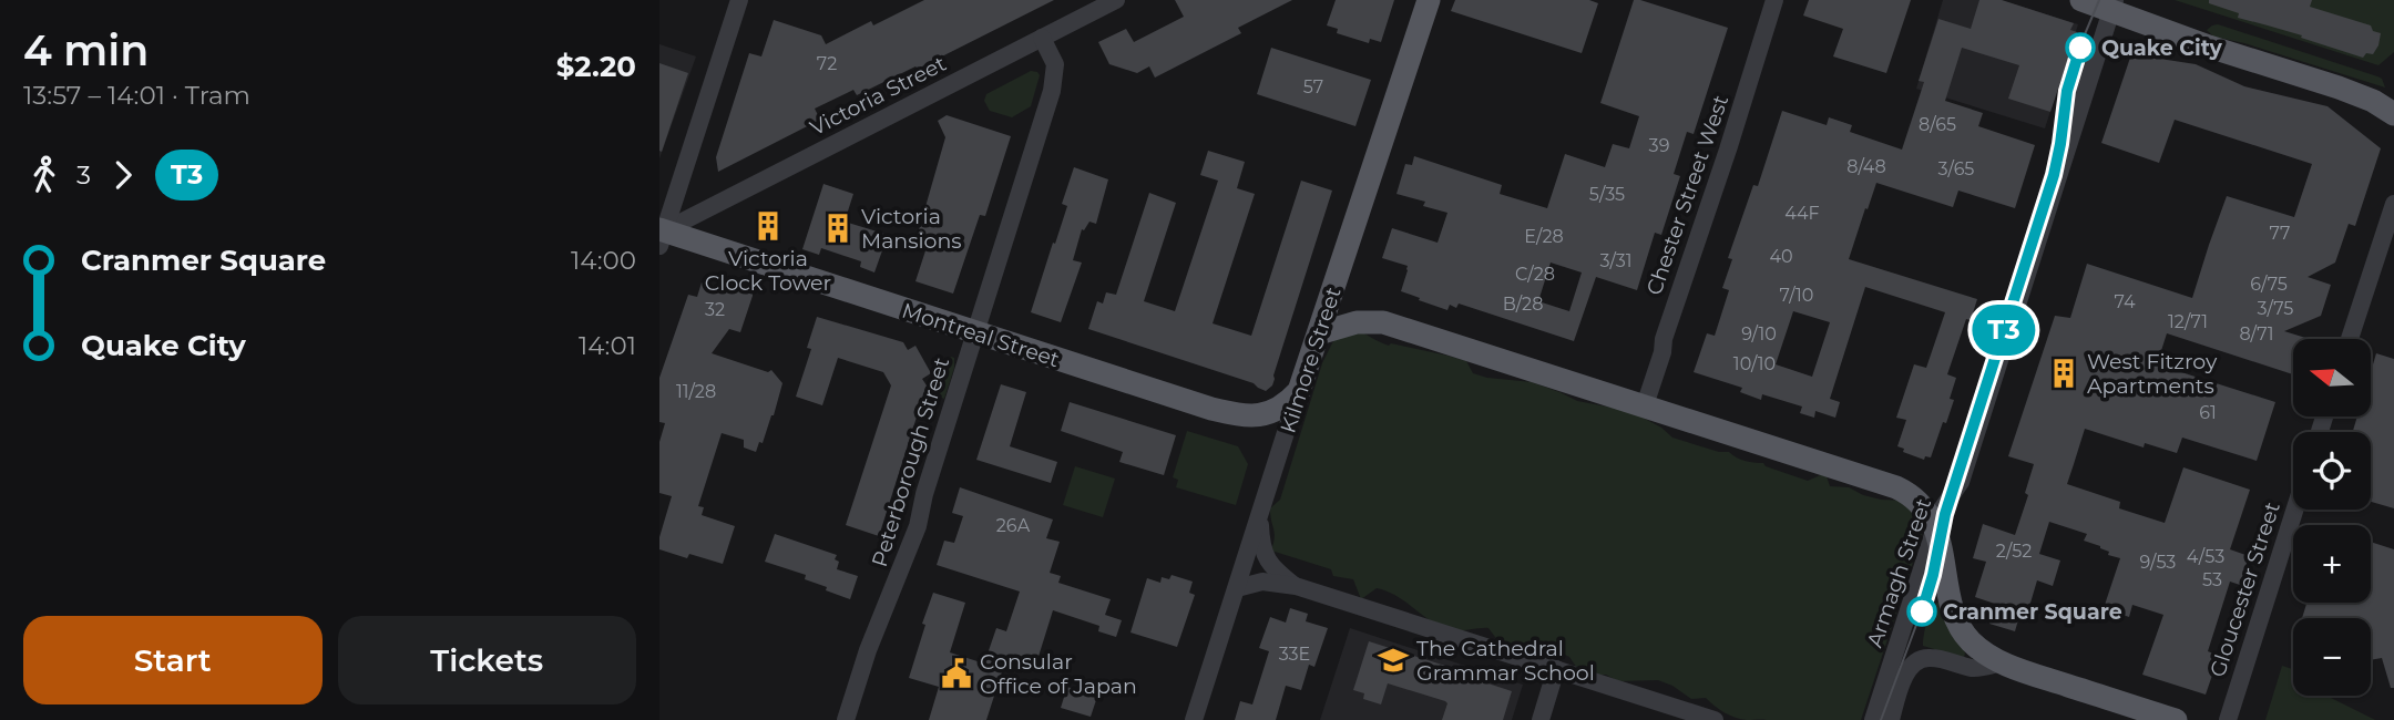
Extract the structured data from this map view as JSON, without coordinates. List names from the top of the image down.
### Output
{
  "streets": {
    "main road": ["Montreal Street", "Kilmore Street"],
    "street": [
      "Victoria Street",
      "Chester Street West",
      "Peterborough Street",
      "Armagh Street",
      "Gloucester Street"
    ]
  },
  "crossings": [
    ["Victoria Street", "Montreal Street"],
    ["Victoria Street", "Peterborough Street"],
    ["Montreal Street", "Kilmore Street"],
    ["Montreal Street", "Peterborough Street"]
  ],
  "places": {
    "other": ["Quake City", "Cranmer Square"],
    "building": ["Victoria Clock Tower", "Victoria Mansions", "West Fitzroy Apartments"],
    "school or university": ["The Cathedral Grammar School"],
    "public building": ["Consular Office of Japan"]
  },
  "lines": ["tram line T3"],
  "house_numbers": [
    "72",
    "57",
    "8/65",
    "39",
    "8/48",
    "3/65",
    "5/35",
    "44F",
    "77",
    "E/28",
    "40",
    "3/31",
    "C/28",
    "6/75",
    "7/10",
    "74",
    "B/28",
    "3/75",
    "32",
    "12/71",
    "9/10",
    "8/71",
    "10/10",
    "11/28",
    "61",
    "26A",
    "2/52",
    "4/53",
    "9/53",
    "53",
    "33E"
  ],
  "north": "left",
  "page": {
    "heading": ["4 min", "13:57 – 14:01 · Tram", "$2.20"],
    "on_map": "T3",
    "legs": ["3", "T3"],
    "list": [
      {
        "name": "Cranmer Square",
        "value": "14:00"
      },
      {
        "name": "Quake City",
        "value": "14:01"
      }
    ],
    "map_buttons": ["+", "−"],
    "buttons": ["Start", "Tickets"]
  }
}
